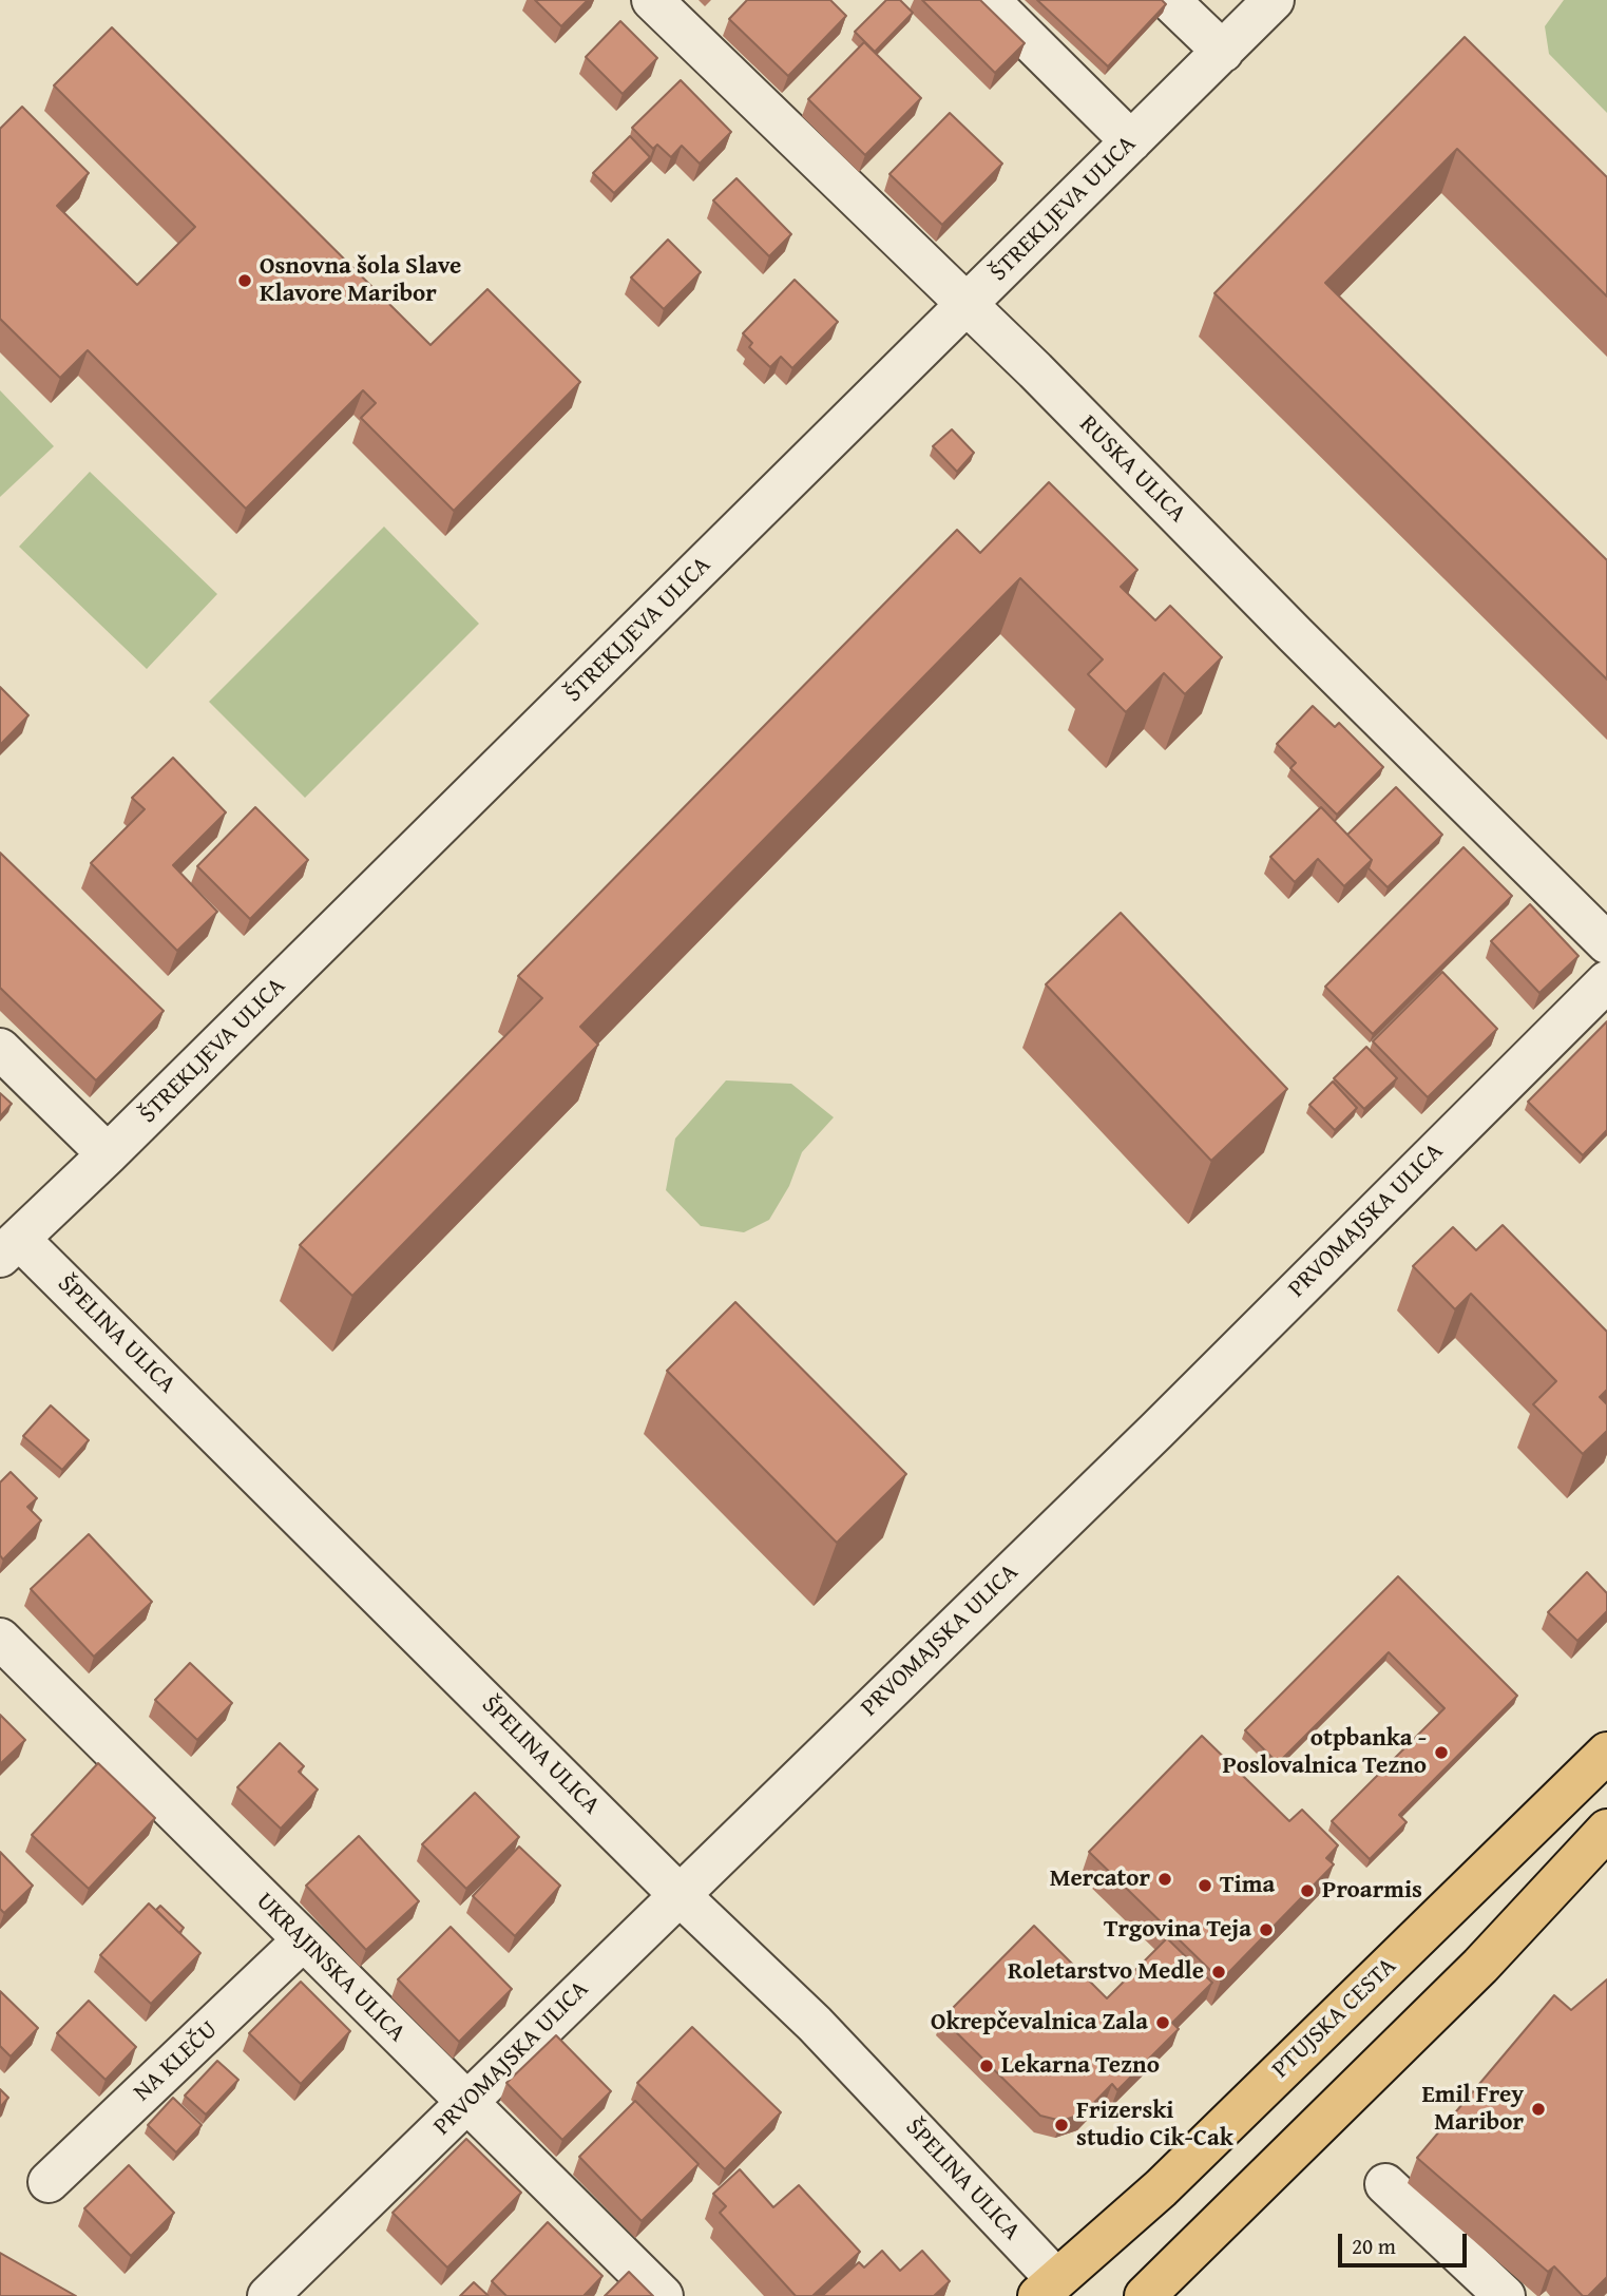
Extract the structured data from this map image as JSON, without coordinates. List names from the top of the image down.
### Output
{
  "streets": {
    "main road": ["PTUJSKA CESTA"],
    "street": [
      "ŠTREKLJEVA ULICA",
      "RUSKA ULICA",
      "PRVOMAJSKA ULICA",
      "ŠPELINA ULICA",
      "UKRAJINSKA ULICA",
      "NA KLEČU"
    ]
  },
  "crossings": [
    ["ŠTREKLJEVA ULICA", "RUSKA ULICA"],
    ["ŠTREKLJEVA ULICA", "ŠPELINA ULICA"],
    ["PRVOMAJSKA ULICA", "ŠPELINA ULICA"],
    ["PRVOMAJSKA ULICA", "UKRAJINSKA ULICA"],
    ["ŠPELINA ULICA", "PTUJSKA CESTA"],
    ["UKRAJINSKA ULICA", "NA KLEČU"]
  ],
  "places": [
    "Osnovna šola Slave Klavore Maribor",
    "otpbanka - Poslovalnica Tezno",
    "Mercator",
    "Tima",
    "Proarmis",
    "Trgovina Teja",
    "Roletarstvo Medle",
    "Okrepčevalnica Zala",
    "Lekarna Tezno",
    "Emil Frey Maribor",
    "Frizerski studio Cik-Cak"
  ],
  "scale_bar": "20 m"
}
